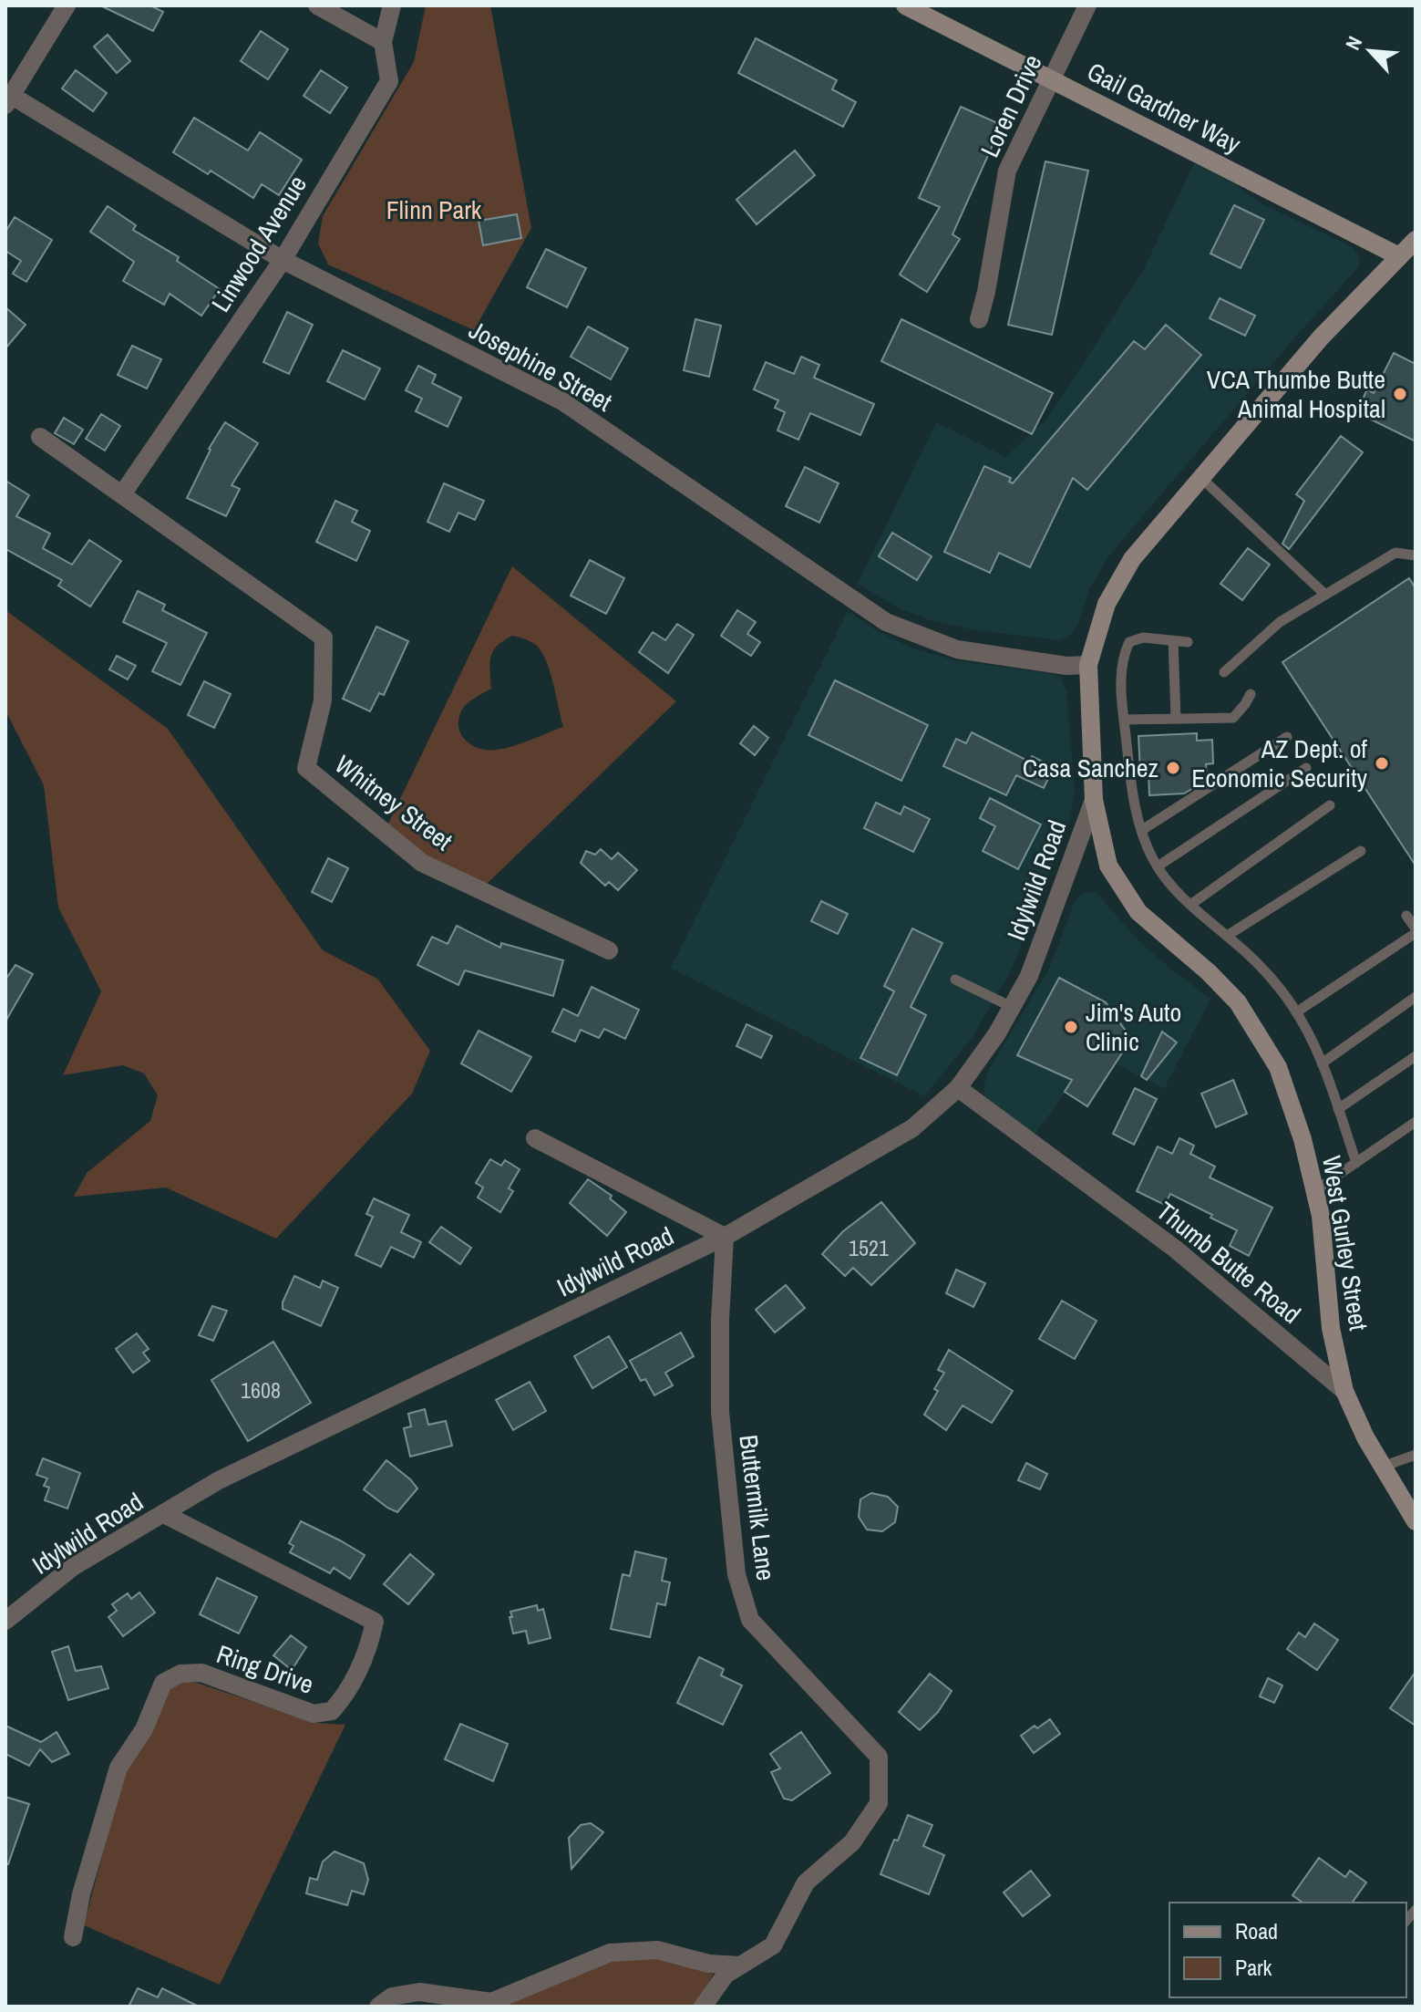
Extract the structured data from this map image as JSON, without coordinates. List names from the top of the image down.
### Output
{
  "streets": {
    "main road": ["Gail Gardner Way", "West Gurley Street", "Thumb Butte Road"],
    "street": [
      "Loren Drive",
      "Linwood Avenue",
      "Josephine Street",
      "Whitney Street",
      "Idylwild Road",
      "Buttermilk Lane",
      "Ring Drive"
    ]
  },
  "crossings": [
    ["Loren Drive", "Gail Gardner Way"],
    ["Gail Gardner Way", "West Gurley Street"],
    ["Linwood Avenue", "Josephine Street"],
    ["Linwood Avenue", "Whitney Street"],
    ["Josephine Street", "West Gurley Street"],
    ["Idylwild Road", "West Gurley Street"],
    ["Idylwild Road", "Thumb Butte Road"],
    ["Idylwild Road", "Buttermilk Lane"],
    ["Idylwild Road", "Ring Drive"],
    ["West Gurley Street", "Thumb Butte Road"]
  ],
  "parks": ["Flinn Park"],
  "places": [
    "VCA Thumbe Butte Animal Hospital",
    "AZ Dept. of Economic Security",
    "Casa Sanchez",
    "Jim's Auto Clinic"
  ],
  "house_numbers": ["1521", "1608"],
  "legend": ["Road", "Park"],
  "north": "top left"
}
